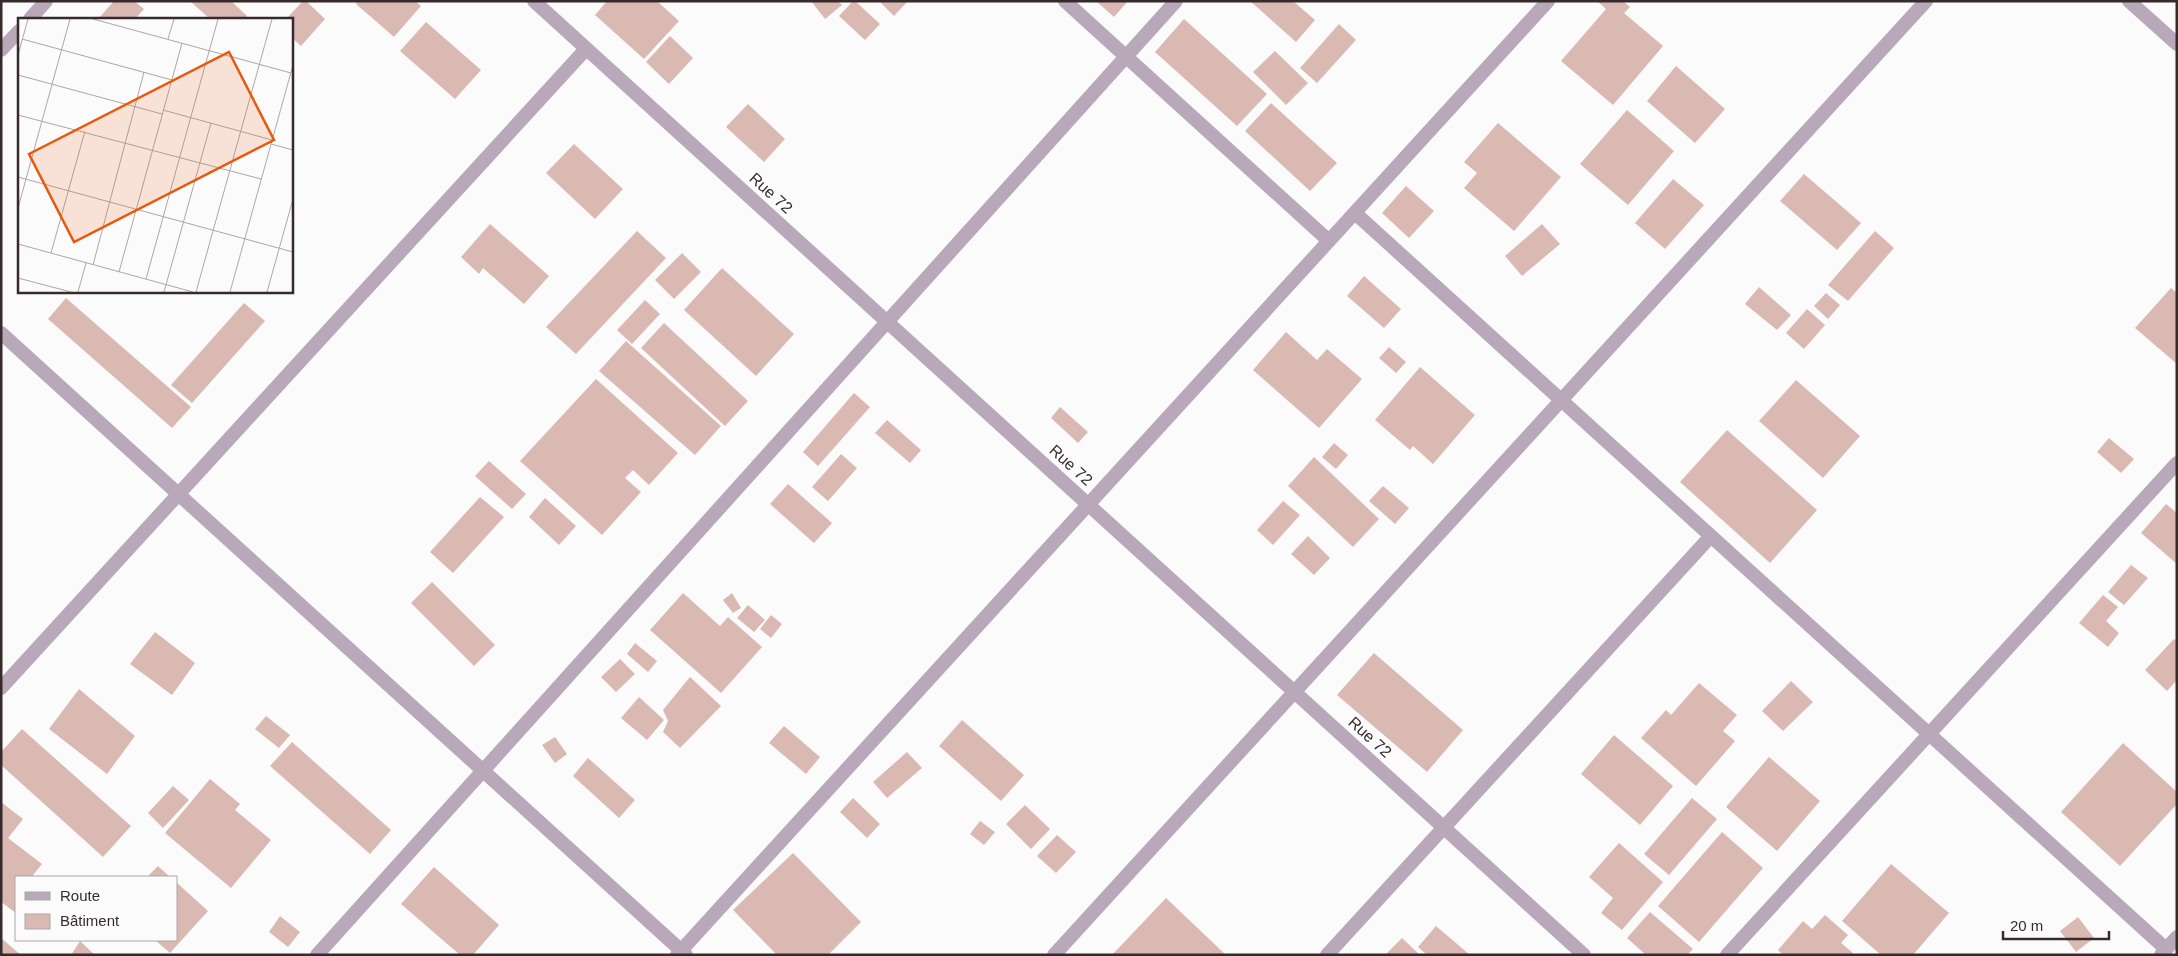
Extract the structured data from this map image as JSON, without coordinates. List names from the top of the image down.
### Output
{
  "streets": {
    "street": ["Rue 72"]
  },
  "legend": ["Route", "Bâtiment"],
  "scale_bar": "20 m"
}
